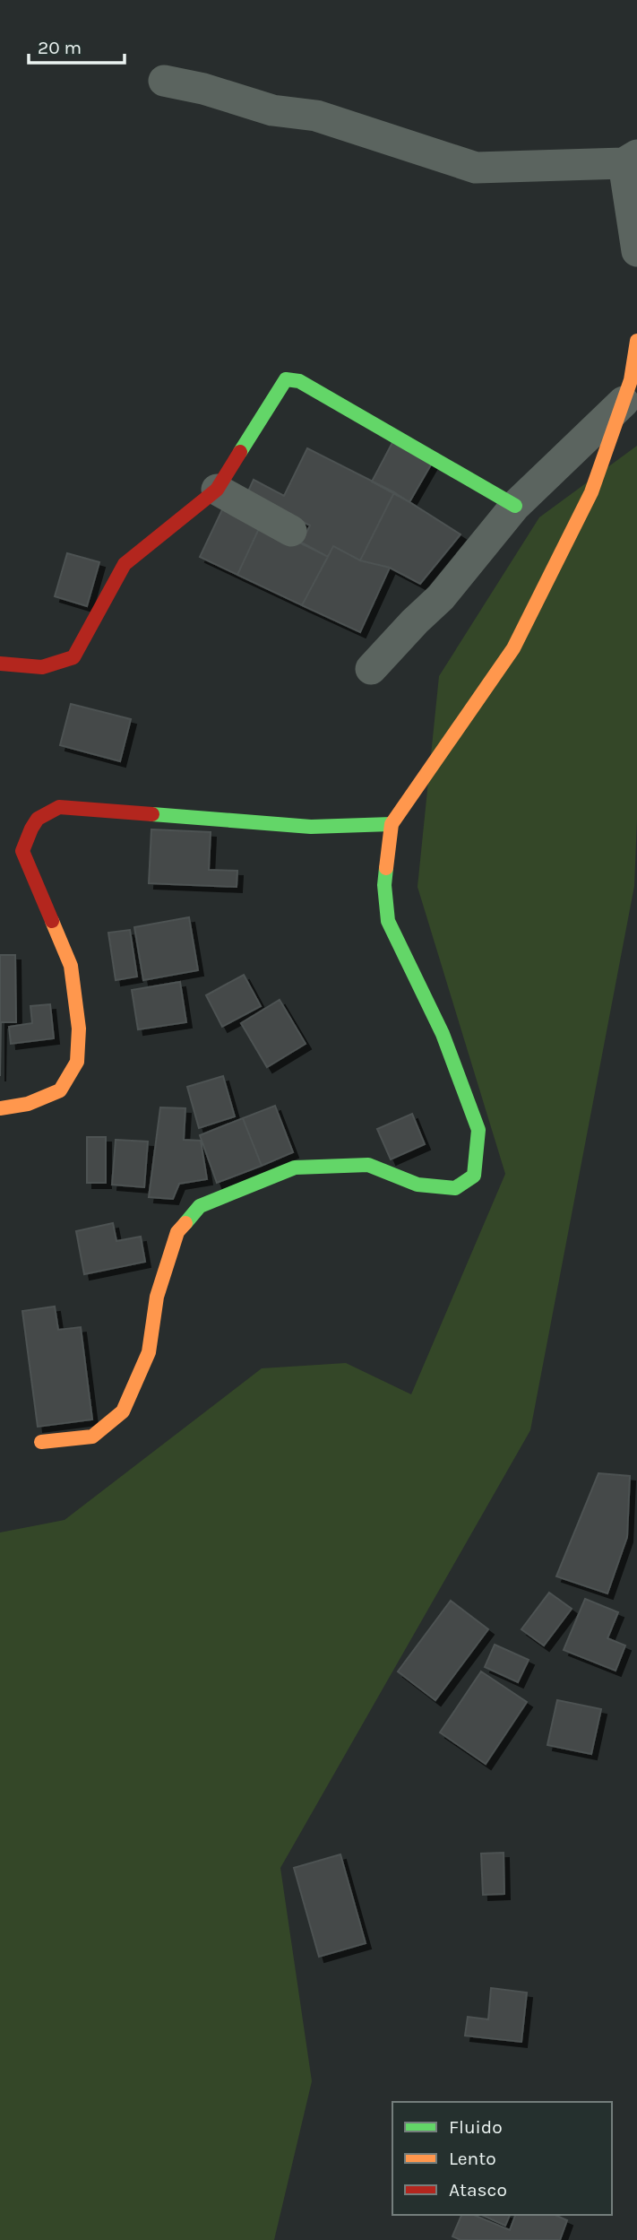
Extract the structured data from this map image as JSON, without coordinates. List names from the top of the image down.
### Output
{
  "legend": ["Fluido", "Lento", "Atasco"],
  "scale_bar": "20 m"
}
